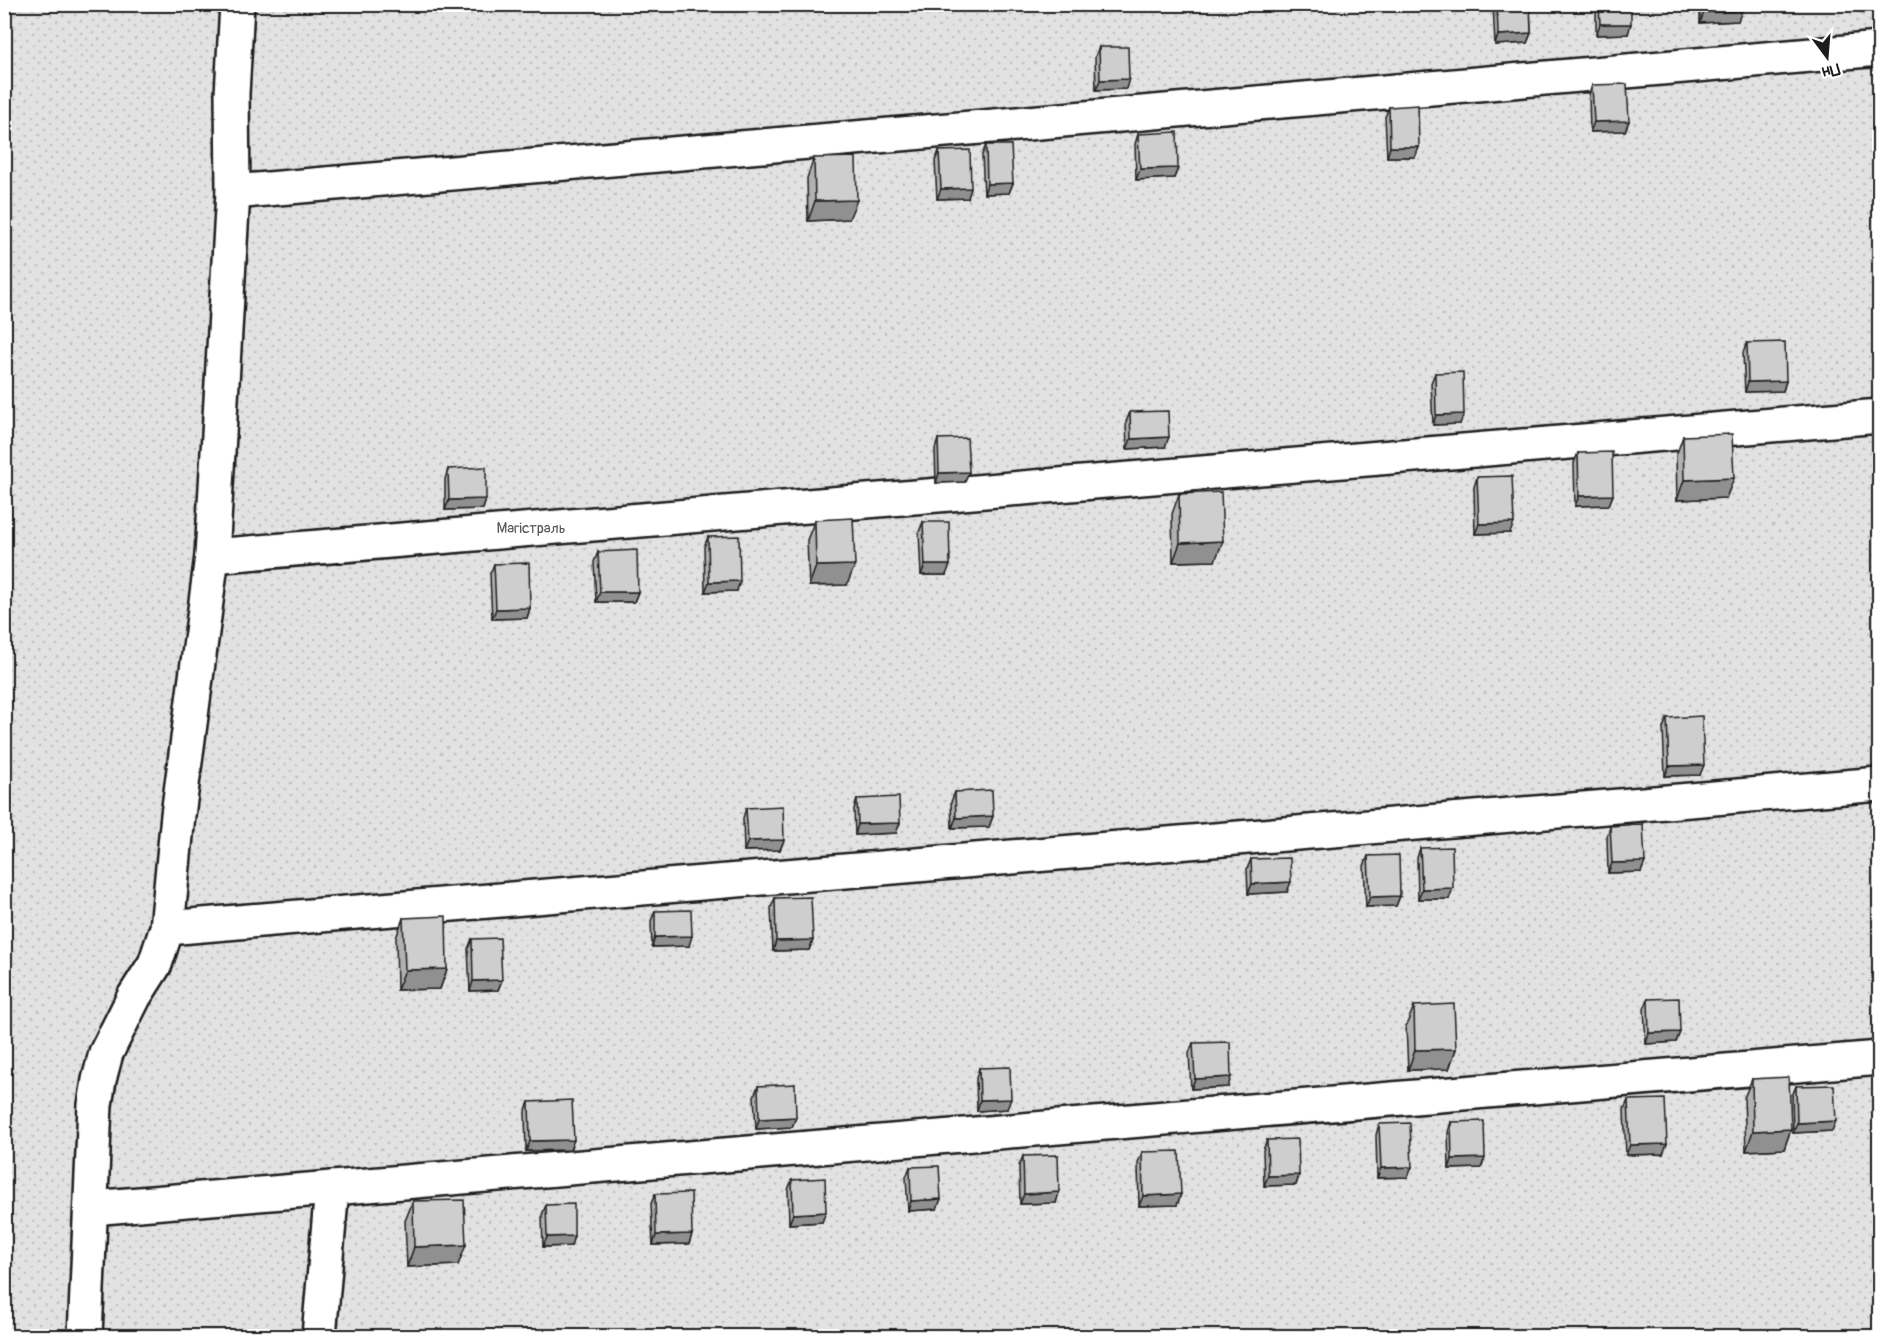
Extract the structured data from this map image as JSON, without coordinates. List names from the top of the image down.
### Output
{
  "parks": ["Магістраль"],
  "north": "bottom"
}
